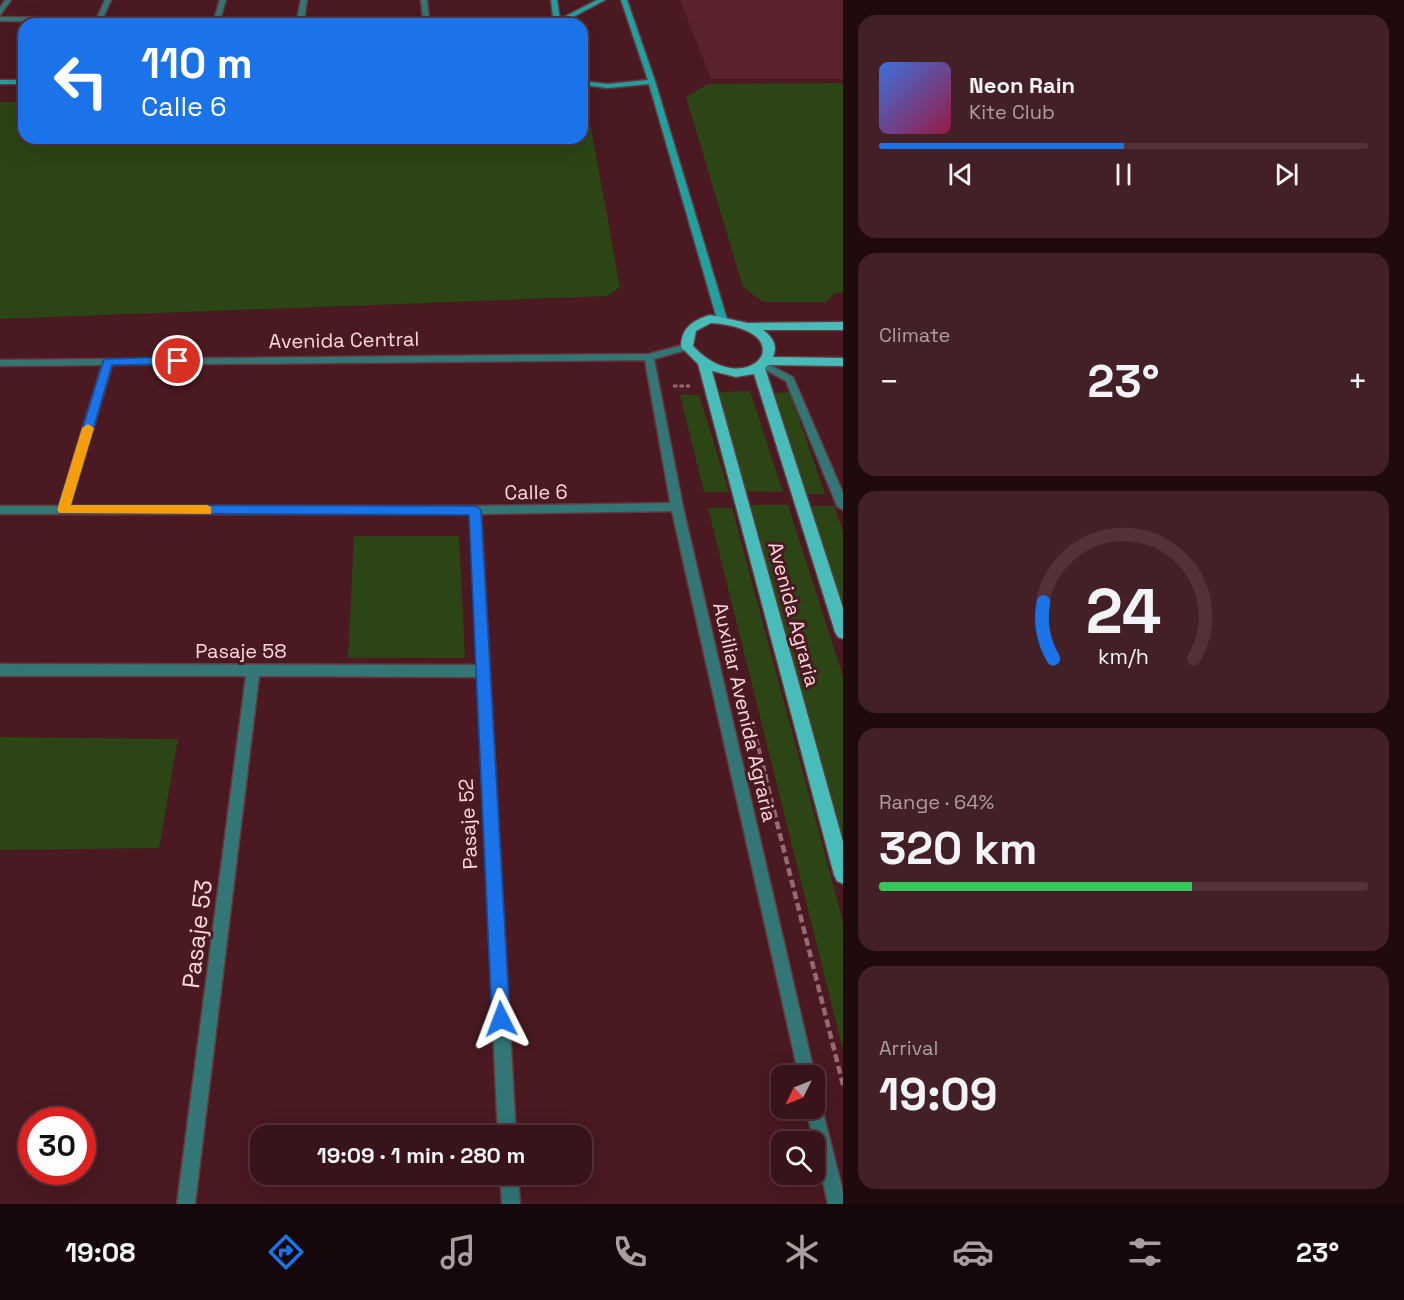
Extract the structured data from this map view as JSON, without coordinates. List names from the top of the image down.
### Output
{
  "streets": {
    "main road": ["Avenida Agraria"],
    "street": [
      "Avenida Central",
      "Calle 6",
      "Pasaje 58",
      "Auxiliar Avenida Agraria",
      "Pasaje 52",
      "Pasaje 53"
    ]
  },
  "crossings": [
    ["Avenida Central", "Avenida Agraria"],
    ["Avenida Central", "Auxiliar Avenida Agraria"],
    ["Calle 6", "Auxiliar Avenida Agraria"],
    ["Calle 6", "Pasaje 52"],
    ["Pasaje 58", "Pasaje 52"],
    ["Pasaje 58", "Pasaje 53"]
  ],
  "north": "bottom left",
  "page": {
    "turn": ["110 m", "Calle 6"],
    "song": ["Neon Rain", "Kite Club"],
    "tile": [
      "Climate",
      ["Range · 64%", "320 km"],
      ["Arrival", "19:09"]
    ],
    "heat": ["−", "23°", "+"],
    "limit": "30",
    "trip": "19:09 · 1 min · 280 m",
    "tabs": ["19:08", "23°"],
    "gauge": ["24", "km/h"]
  }
}
